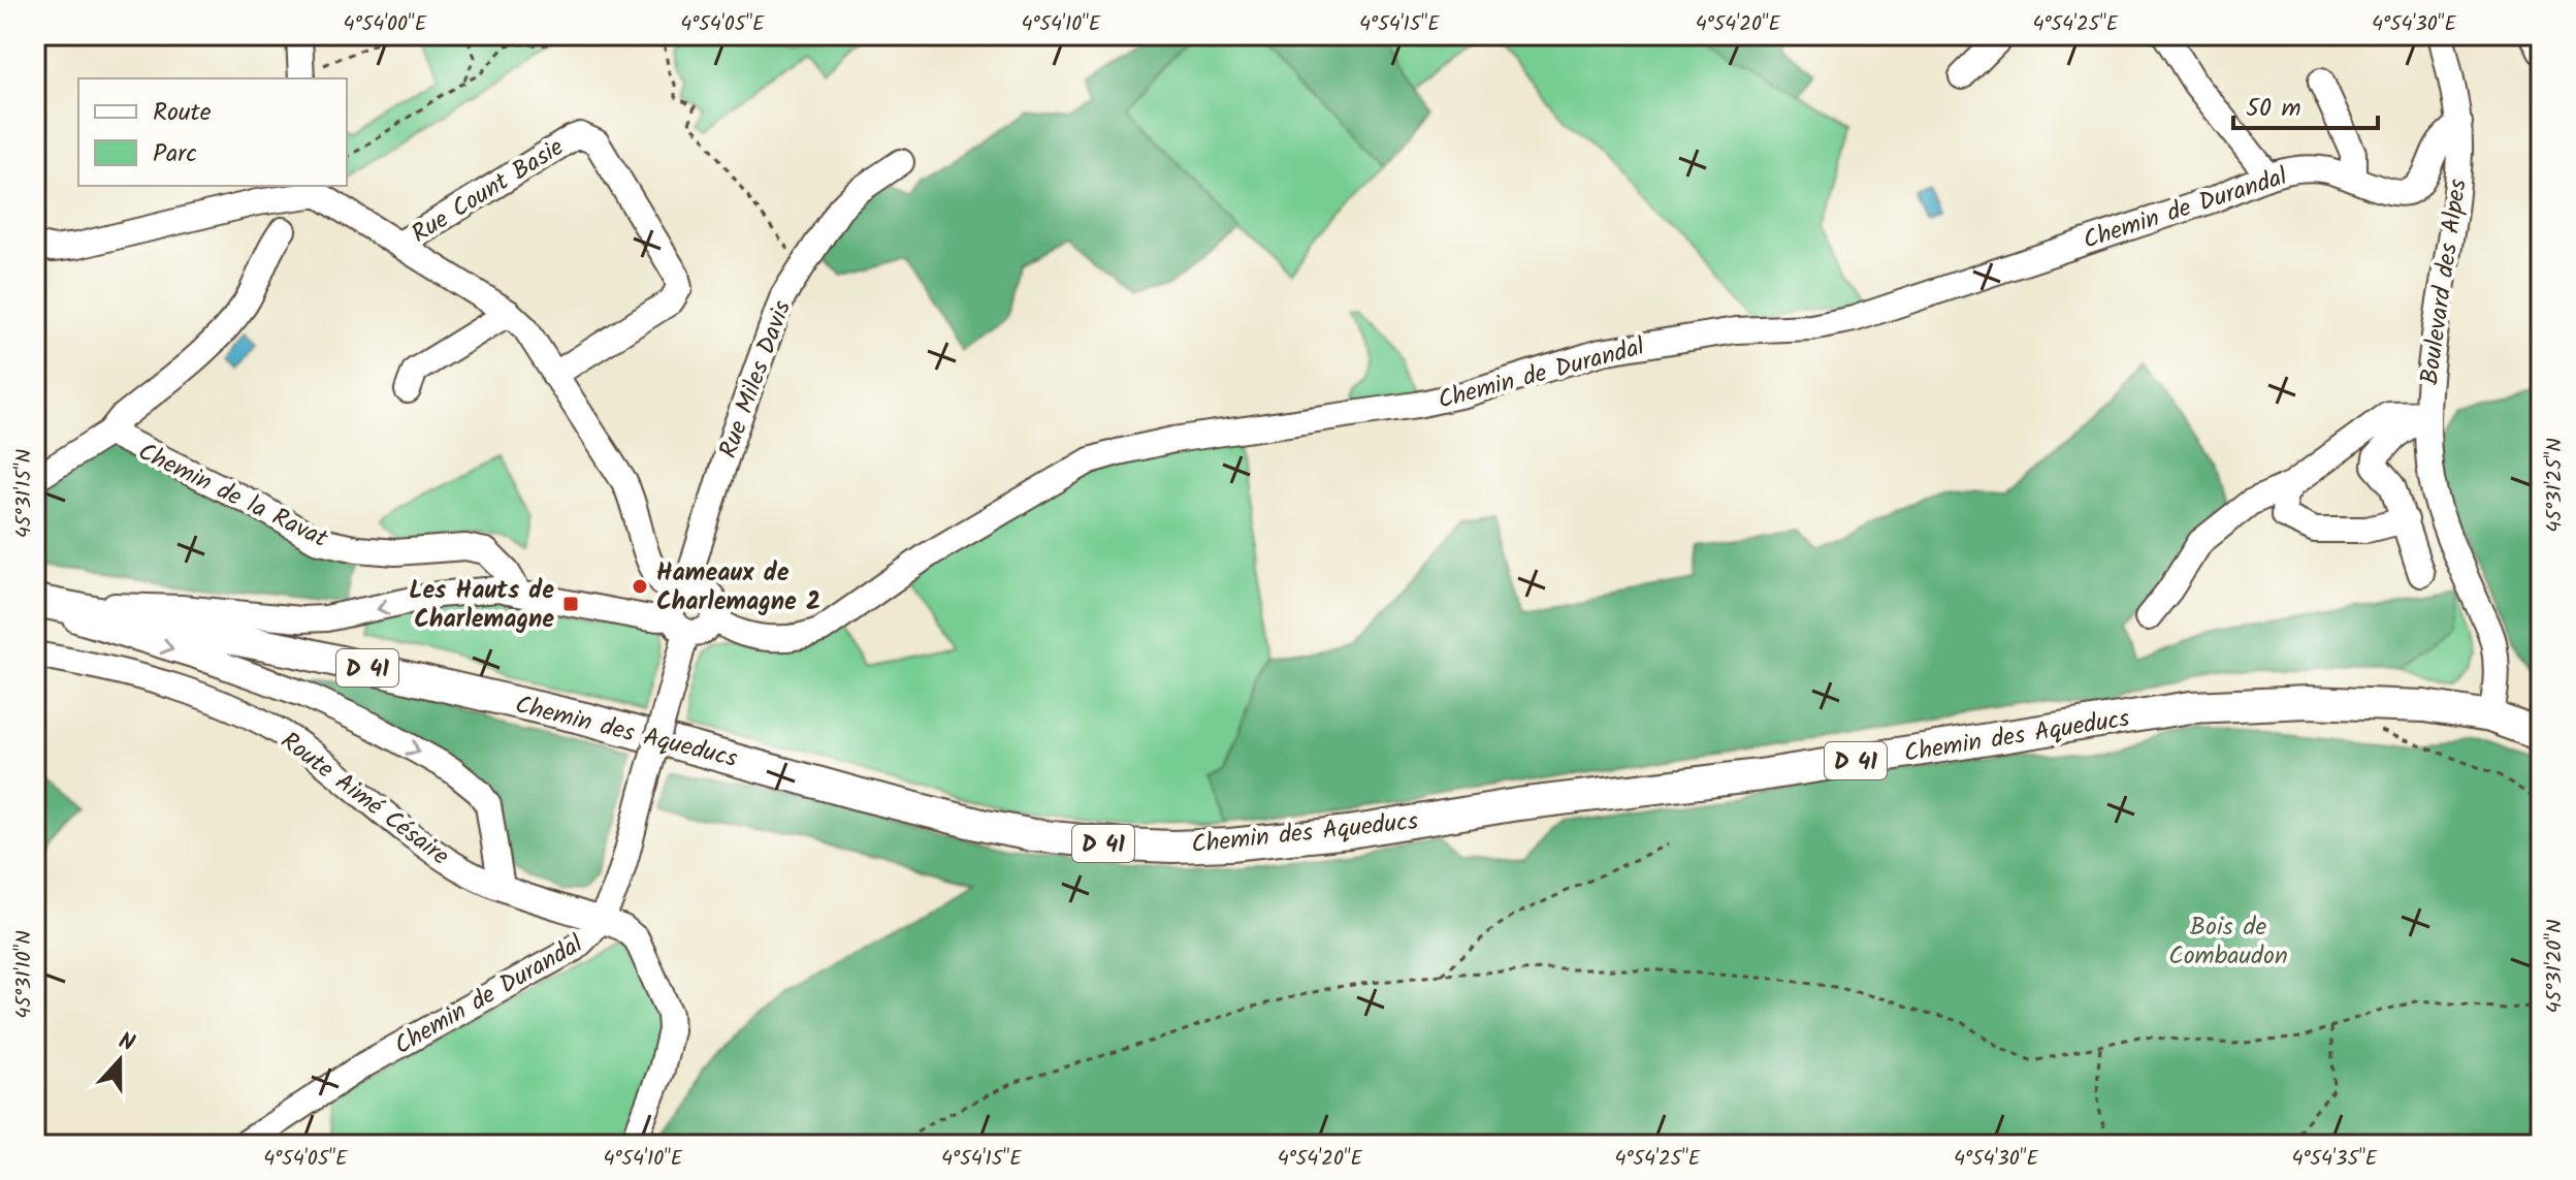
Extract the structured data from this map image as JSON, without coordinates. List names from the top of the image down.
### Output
{
  "streets": {
    "main road": ["D 41", "Chemin des Aqueducs"],
    "street": [
      "Rue Count Basie",
      "Chemin de Durandal",
      "Boulevard des Alpes",
      "Rue Miles Davis",
      "Chemin de la Ravat",
      "Route Aimé Césaire"
    ]
  },
  "crossings": [
    ["Chemin de Durandal", "Boulevard des Alpes"],
    ["Chemin de Durandal", "Rue Miles Davis"],
    ["Chemin de Durandal", "Route Aimé Césaire"],
    ["Boulevard des Alpes", "Chemin des Aqueducs"]
  ],
  "parks": ["Bois de Combaudon"],
  "places": {
    "other": ["Hameaux de Charlemagne 2"],
    "transit": ["Les Hauts de Charlemagne"]
  },
  "legend": ["Route", "Parc"],
  "scale_bar": "50 m",
  "north": "top",
  "coordinates": [
    "4°54'00\"E",
    "4°54'05\"E",
    "4°54'10\"E",
    "4°54'15\"E",
    "4°54'20\"E",
    "4°54'25\"E",
    "4°54'30\"E",
    "45°31'25\"N",
    "45°31'15\"N",
    "45°31'20\"N",
    "45°31'10\"N",
    "4°54'35\"E"
  ]
}
